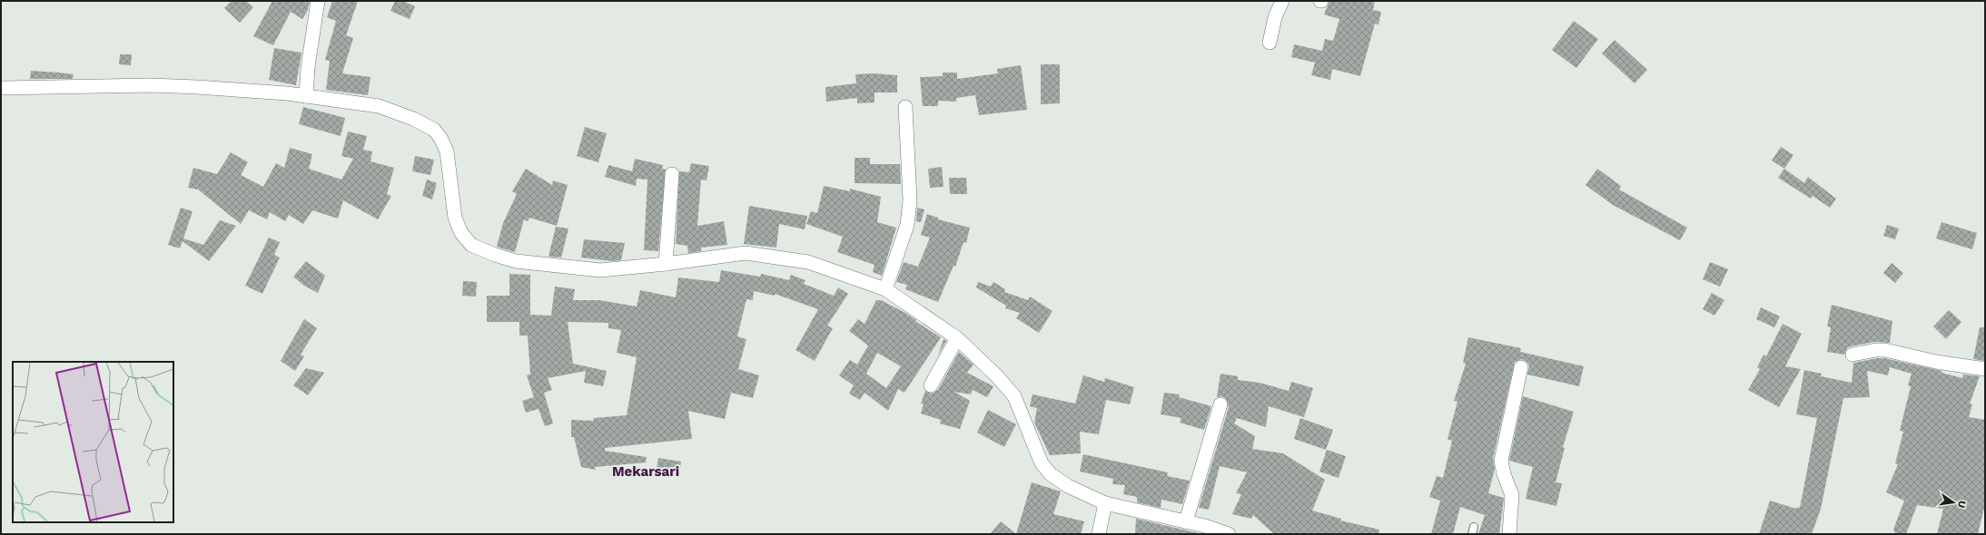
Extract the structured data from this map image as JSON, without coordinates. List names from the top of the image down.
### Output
{
  "districts": ["Mekarsari"],
  "north": "right"
}
